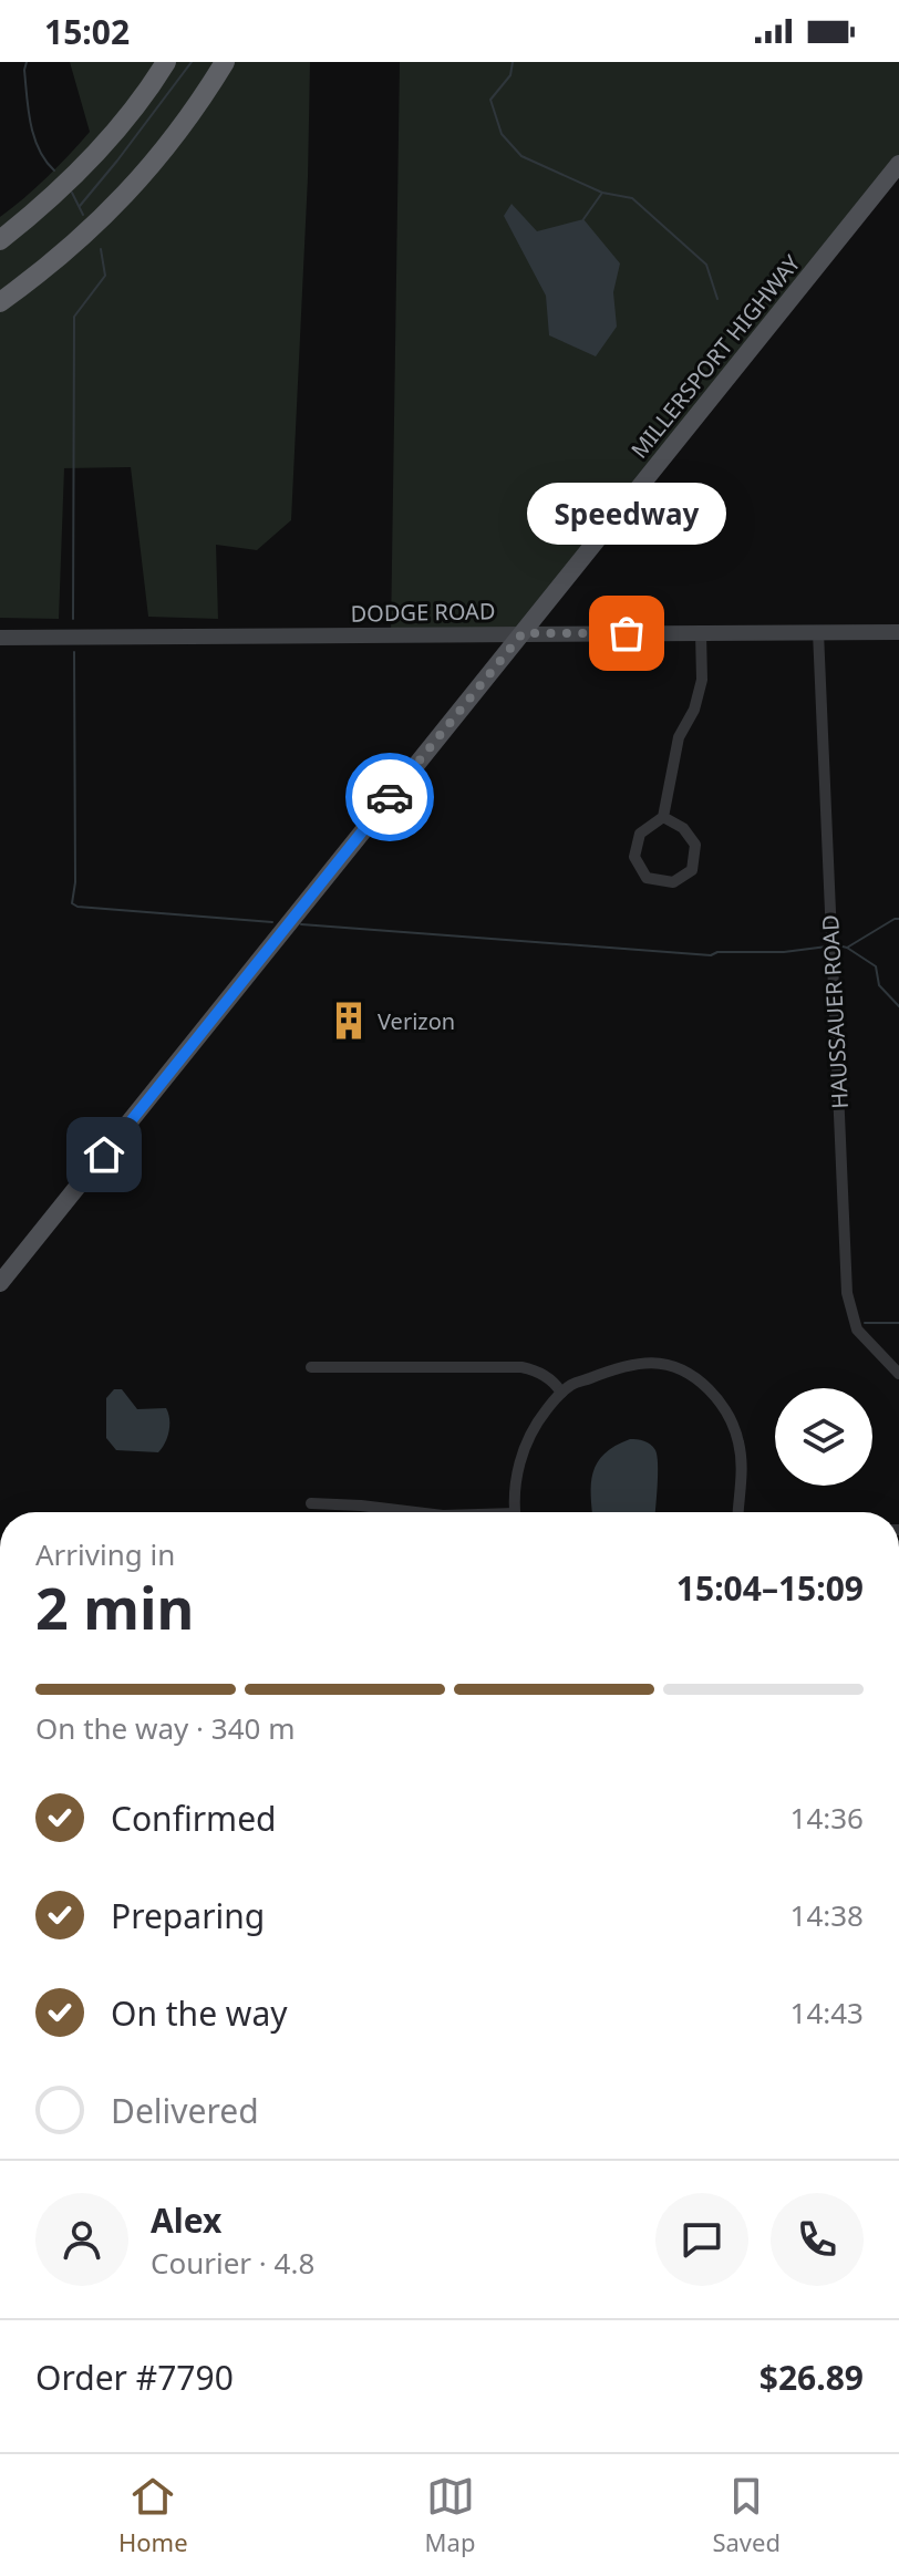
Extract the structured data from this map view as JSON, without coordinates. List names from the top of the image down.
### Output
{
  "streets": {
    "main road": ["MILLERSPORT HIGHWAY"],
    "street": ["DODGE ROAD", "HAUSSAUER ROAD"]
  },
  "crossings": [
    ["MILLERSPORT HIGHWAY", "DODGE ROAD"],
    ["DODGE ROAD", "HAUSSAUER ROAD"]
  ],
  "places": {
    "other": ["Speedway"],
    "building": ["Verizon"]
  },
  "page": {
    "status": "15:02",
    "bubble": "Speedway",
    "heading": ["2 min", "Arriving in", "15:04–15:09"],
    "panel": [
      "Alex",
      "Courier · 4.8",
      "Order #7790",
      "$26.89"
    ],
    "bar": "On the way · 340 m",
    "list": [
      ["Confirmed", "14:36"],
      ["Preparing", "14:38"],
      ["On the way", "14:43"],
      "Delivered"
    ],
    "tabs": ["Home", "Map", "Saved"]
  }
}
